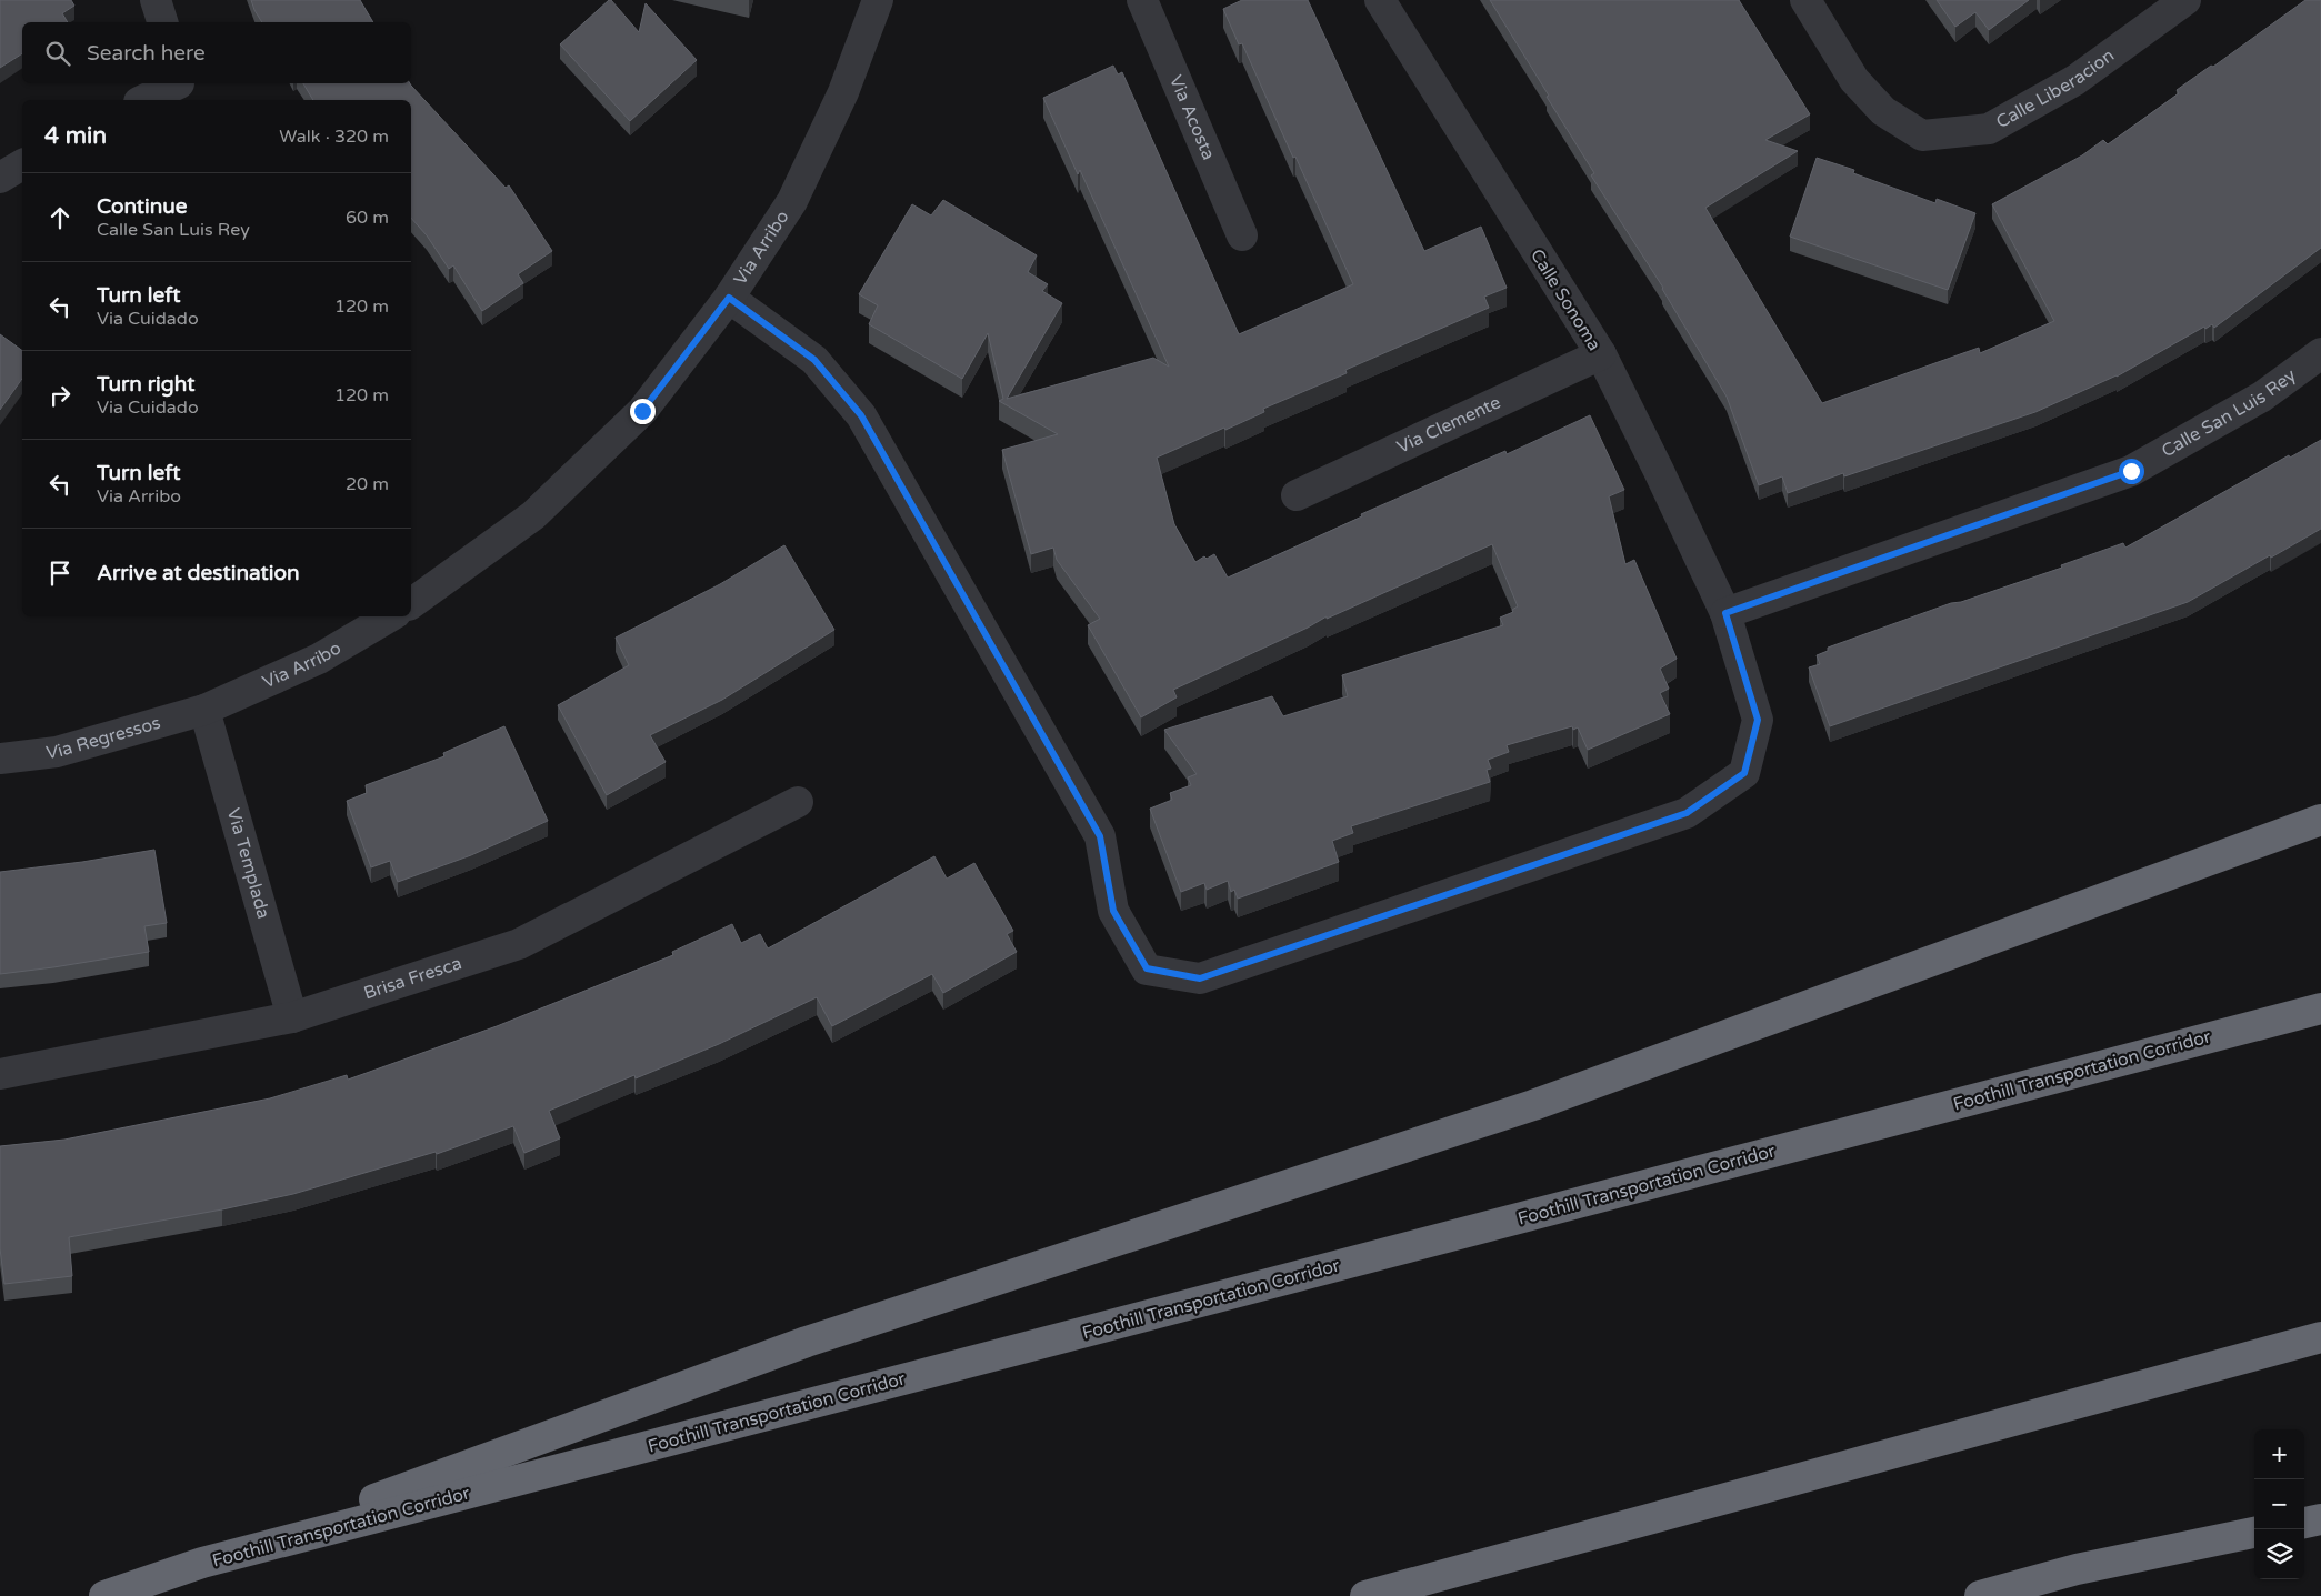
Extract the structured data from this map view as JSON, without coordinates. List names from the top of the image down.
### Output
{
  "streets": {
    "highway": ["Foothill Transportation Corridor"],
    "street": [
      "Calle Liberacion",
      "Via Acosta",
      "Via Arribo",
      "Calle Sonoma",
      "Calle San Luis Rey",
      "Via Clemente",
      "Via Regressos",
      "Via Templada",
      "Brisa Fresca"
    ]
  },
  "crossings": [
    ["Via Arribo", "Calle Sonoma"],
    ["Via Arribo", "Via Regressos"],
    ["Via Arribo", "Via Templada"],
    ["Calle Sonoma", "Calle San Luis Rey"],
    ["Calle Sonoma", "Via Clemente"],
    ["Via Regressos", "Via Templada"],
    ["Via Templada", "Brisa Fresca"]
  ],
  "page": {
    "search": "Search here",
    "heading": ["4 min", "Walk · 320 m"],
    "list": [
      ["Continue", "Calle San Luis Rey", "60 m"],
      ["Turn left", "Via Cuidado", "120 m"],
      ["Turn right", "Via Cuidado", "120 m"],
      ["Turn left", "Via Arribo", "20 m"],
      "Arrive at destination"
    ],
    "map_buttons": ["+", "−"]
  }
}
